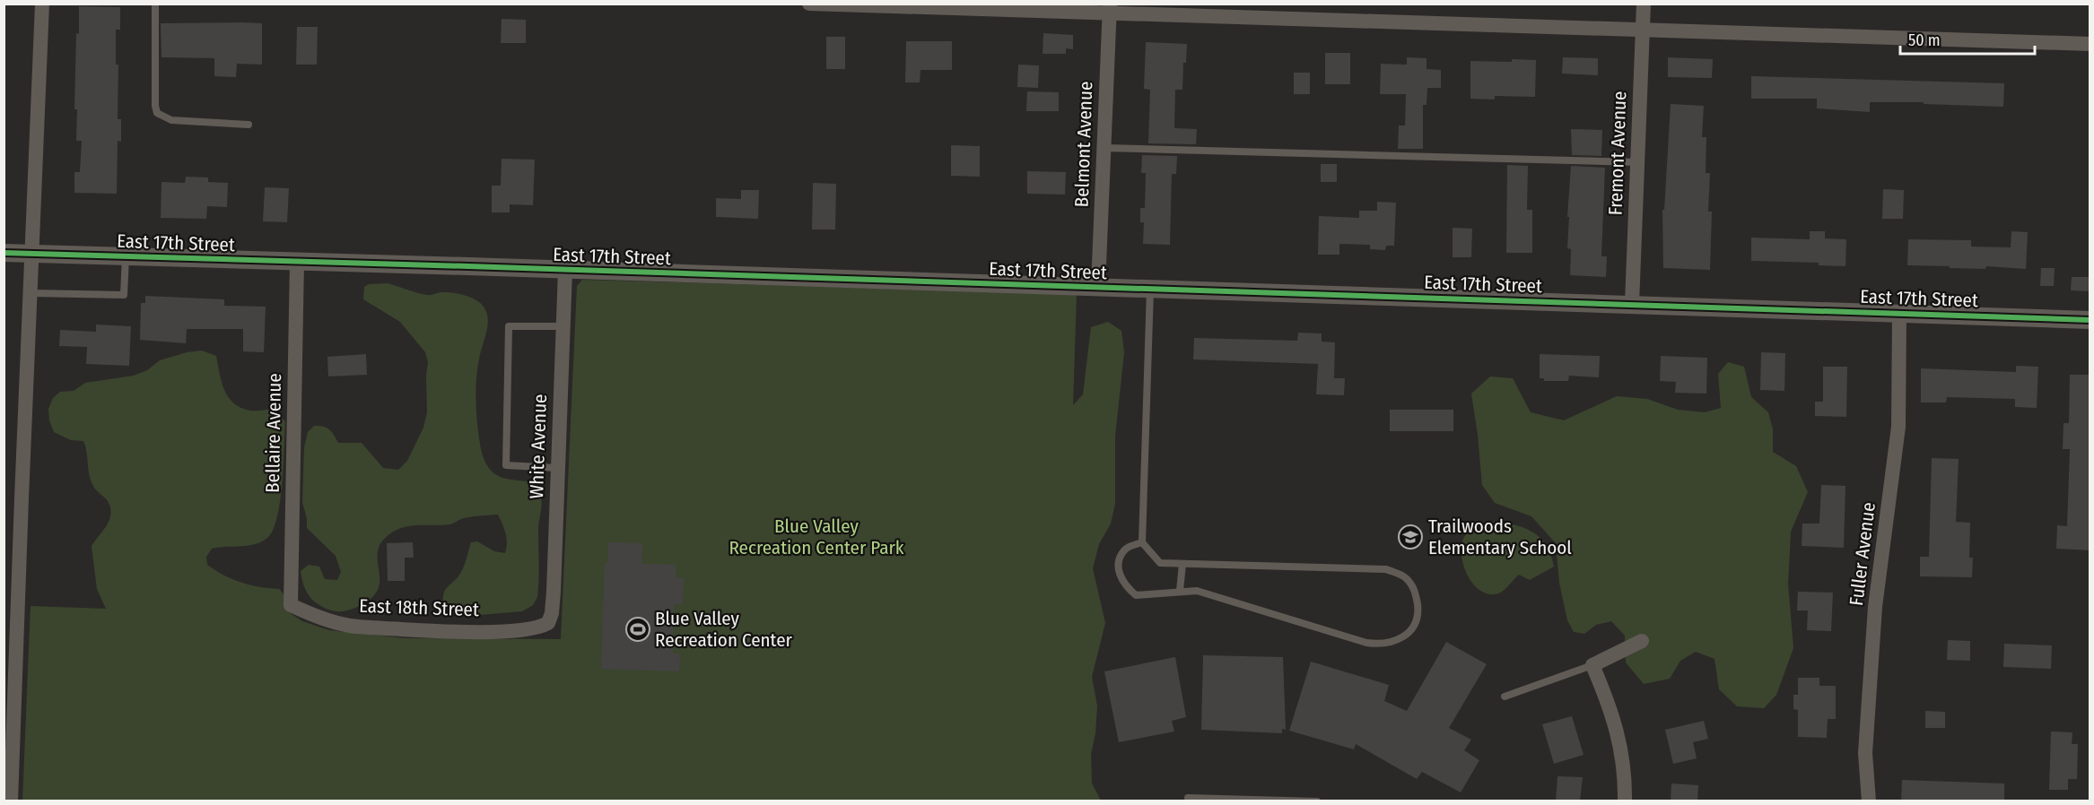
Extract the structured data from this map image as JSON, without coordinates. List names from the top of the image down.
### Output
{
  "streets": {
    "street": [
      "Belmont Avenue",
      "Fremont Avenue",
      "East 17th Street",
      "Bellaire Avenue",
      "White Avenue",
      "Fuller Avenue",
      "East 18th Street"
    ]
  },
  "crossings": [
    ["Belmont Avenue", "East 17th Street"],
    ["Fremont Avenue", "East 17th Street"],
    ["East 17th Street", "Bellaire Avenue"],
    ["East 17th Street", "White Avenue"],
    ["East 17th Street", "Fuller Avenue"],
    ["Bellaire Avenue", "East 18th Street"],
    ["White Avenue", "East 18th Street"]
  ],
  "parks": ["Blue Valley Recreation Center Park"],
  "places": {
    "school or university": ["Trailwoods Elementary School"],
    "sports": ["Blue Valley Recreation Center"]
  },
  "scale_bar": "50 m"
}
